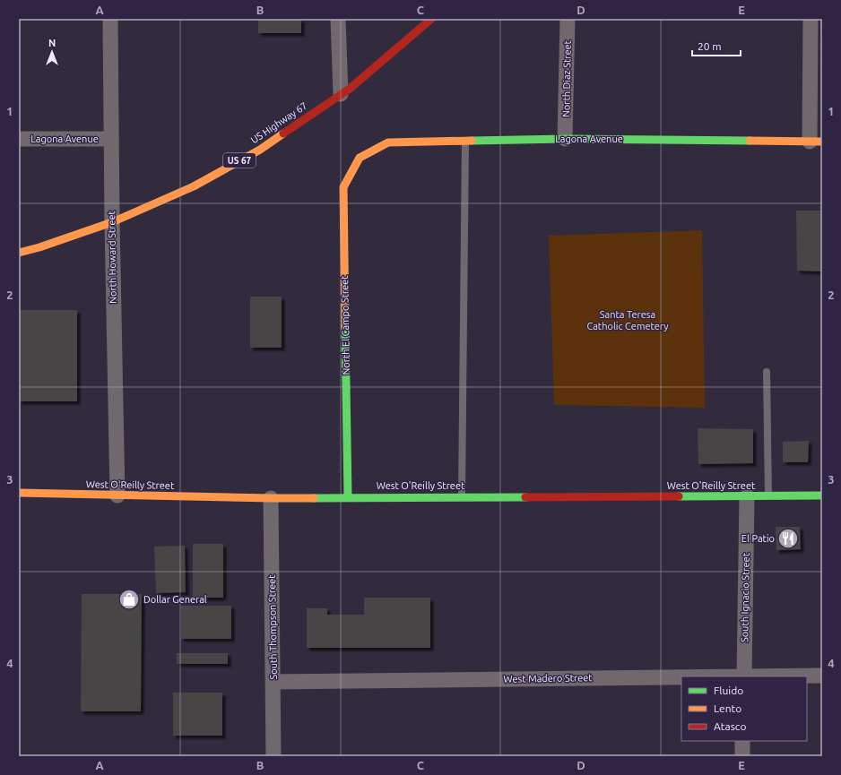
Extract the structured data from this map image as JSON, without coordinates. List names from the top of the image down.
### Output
{
  "streets": {
    "main road": [
      "US Highway 67",
      "Lagona Avenue",
      "US 67",
      "North El Campo Street",
      "West O'Reilly Street"
    ],
    "street": [
      "North Diaz Street",
      "North Howard Street",
      "South Ignacio Street",
      "South Thompson Street",
      "West Madero Street"
    ]
  },
  "crossings": [
    ["North Diaz Street", "Lagona Avenue"],
    ["US Highway 67", "North Howard Street"],
    ["Lagona Avenue", "North Howard Street"],
    ["Lagona Avenue", "North El Campo Street"],
    ["North Howard Street", "West O'Reilly Street"],
    ["North El Campo Street", "West O'Reilly Street"],
    ["West O'Reilly Street", "South Ignacio Street"],
    ["West O'Reilly Street", "South Thompson Street"],
    ["South Ignacio Street", "West Madero Street"],
    ["South Thompson Street", "West Madero Street"]
  ],
  "parks": ["Santa Teresa Catholic Cemetery"],
  "places": {
    "restaurant": ["El Patio"],
    "shop": ["Dollar General"]
  },
  "legend": ["Fluido", "Lento", "Atasco"],
  "scale_bar": "20 m",
  "north": "top",
  "grid": {
    "columns": [
      "A",
      "B",
      "C",
      "D",
      "E"
    ],
    "rows": [
      "1",
      "2",
      "3",
      "4"
    ]
  }
}
